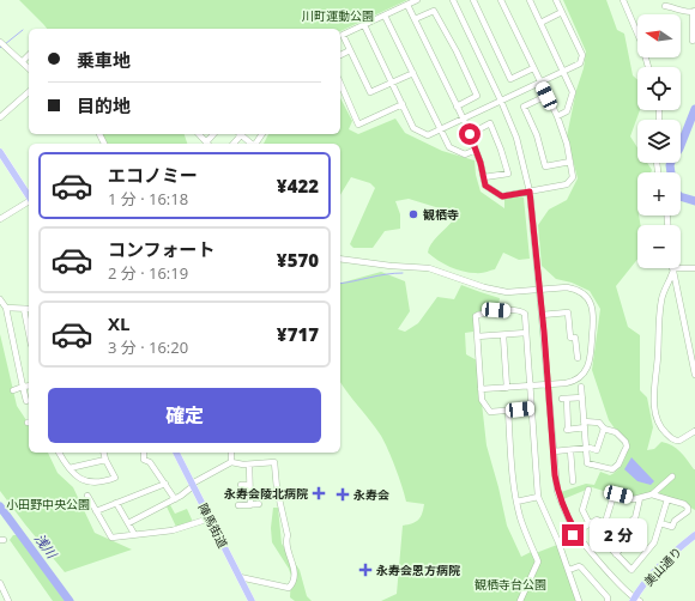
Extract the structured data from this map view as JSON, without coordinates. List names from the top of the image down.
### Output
{
  "streets": {
    "main road": ["陣馬街道", "美山通り"]
  },
  "water": ["浅川"],
  "parks": ["川町運動公園", "小田野中央公園", "観栖寺台公園"],
  "places": {
    "other": ["観栖寺"],
    "health": ["永寿会陵北病院", "永寿会", "永寿会恩方病院"]
  },
  "north": "left",
  "page": {
    "map_buttons": ["+", "−"],
    "banner": ["乗車地", "目的地"],
    "list": [
      {
        "name": "エコノミー",
        "note": "1 分 · 16:18",
        "value": "¥422"
      },
      {
        "name": "コンフォート",
        "note": "2 分 · 16:19",
        "value": "¥570"
      },
      {
        "name": "XL",
        "note": "3 分 · 16:20",
        "value": "¥717"
      }
    ],
    "buttons": "確定",
    "bubble": "2 分"
  }
}
